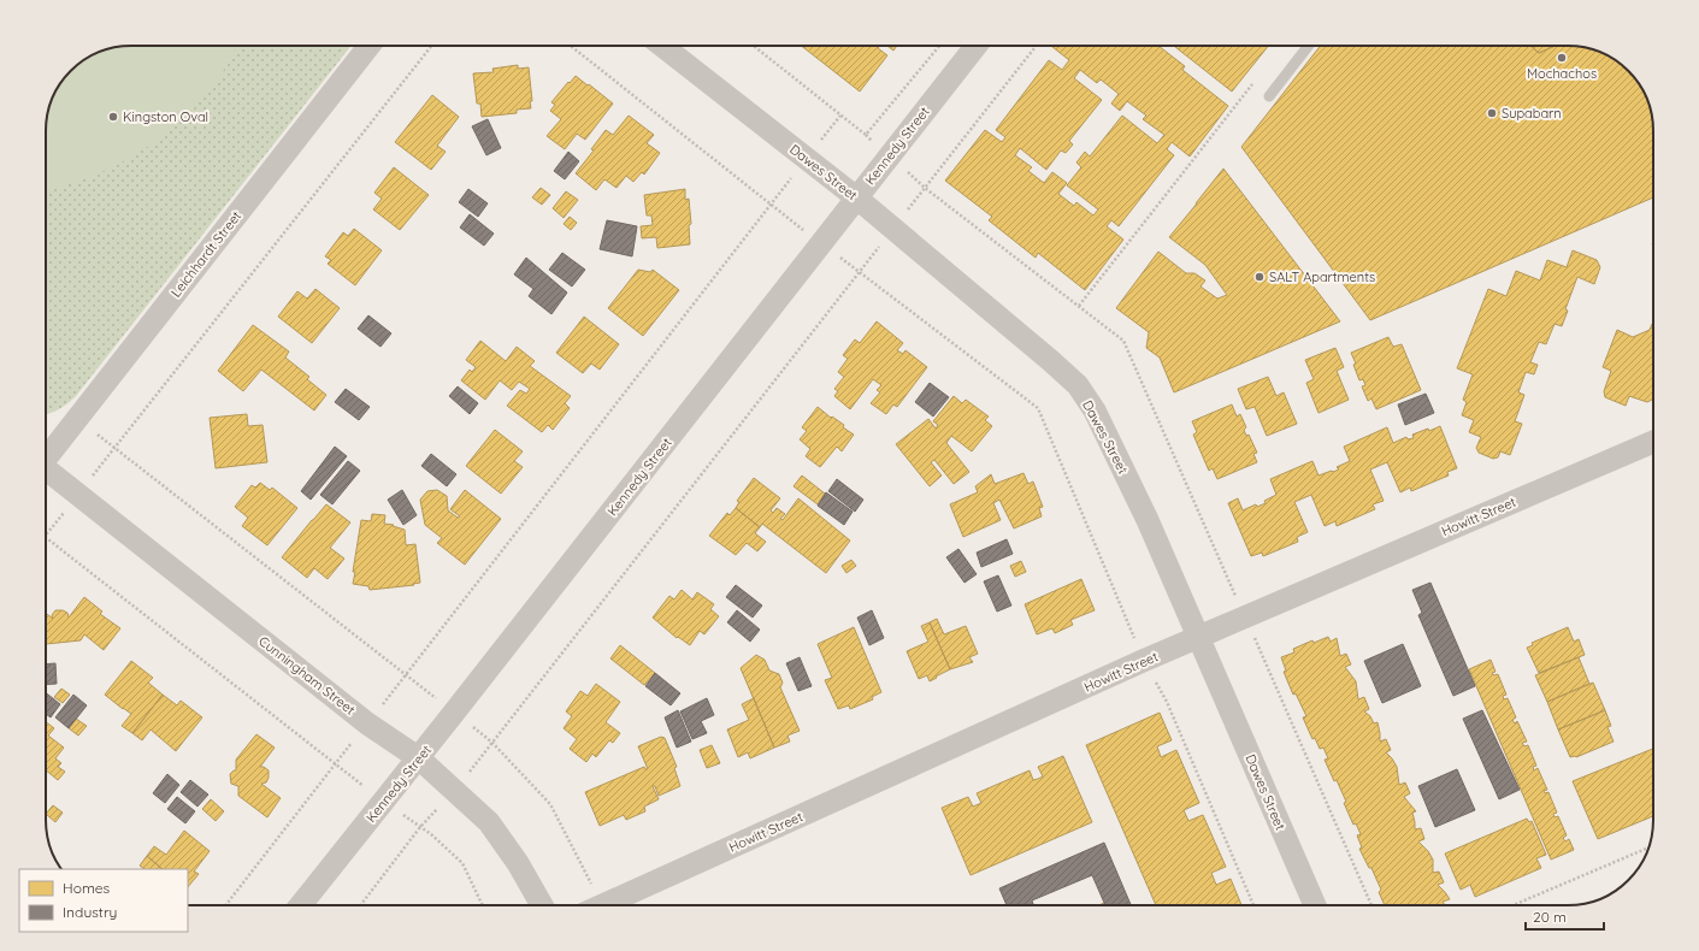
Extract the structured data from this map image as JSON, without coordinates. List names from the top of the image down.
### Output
{
  "streets": {
    "street": [
      "Kennedy Street",
      "Dawes Street",
      "Leichhardt Street",
      "Howitt Street",
      "Cunningham Street"
    ]
  },
  "crossings": [
    ["Kennedy Street", "Dawes Street"],
    ["Kennedy Street", "Cunningham Street"],
    ["Dawes Street", "Howitt Street"]
  ],
  "places": [
    "Mochachos",
    "Supabarn",
    "Kingston Oval",
    "SALT Apartments"
  ],
  "legend": ["Homes", "Industry"],
  "scale_bar": "20 m"
}
